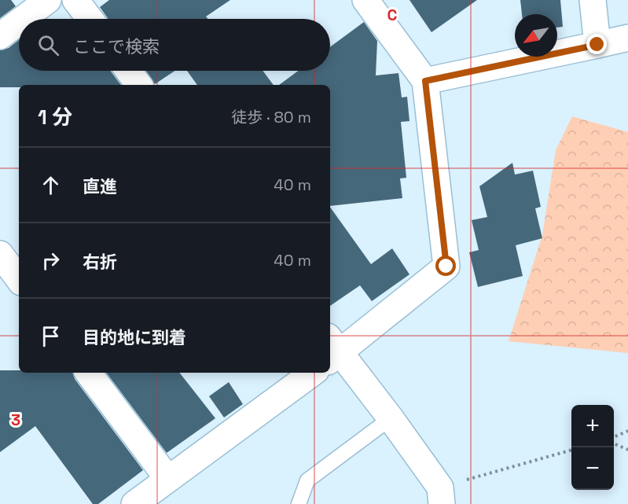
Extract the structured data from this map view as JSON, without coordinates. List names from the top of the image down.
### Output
{
  "north": "bottom left",
  "page": {
    "search": "ここで検索",
    "heading": ["1 分", "徒歩 · 80 m"],
    "list": [
      ["直進", "40 m"],
      ["右折", "40 m"],
      "目的地に到着"
    ],
    "map_buttons": ["+", "−"]
  },
  "grid": {
    "columns": ["C"],
    "rows": ["3"]
  }
}
